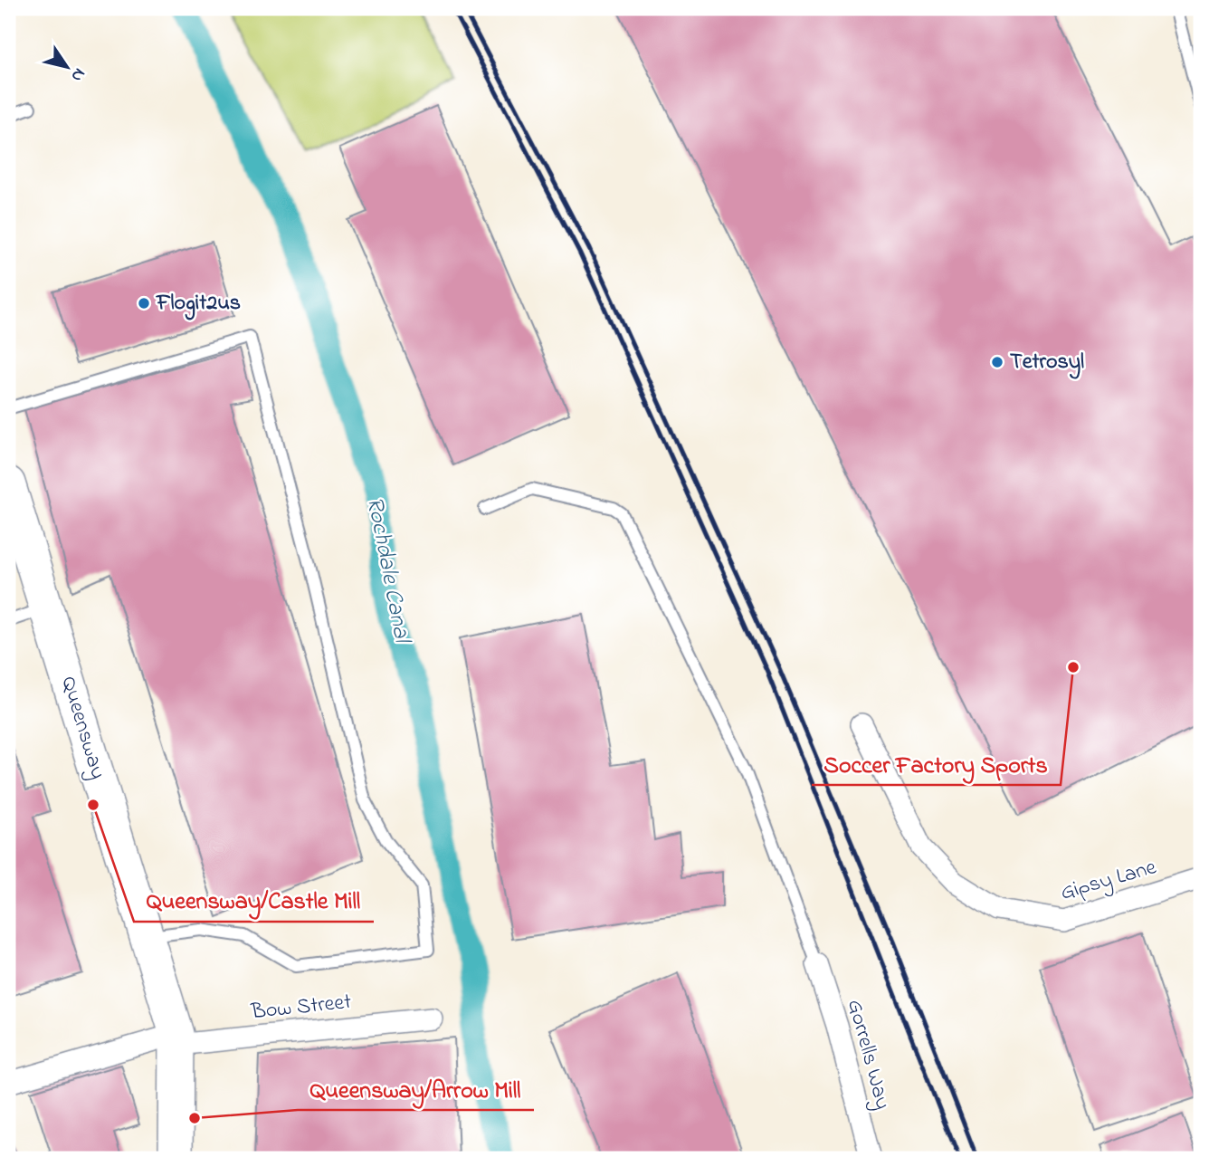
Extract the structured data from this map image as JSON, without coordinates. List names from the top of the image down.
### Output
{
  "streets": {
    "main road": ["Queensway"],
    "street": ["Gipsy Lane", "Bow Street", "Gorrells Way"]
  },
  "crossings": [
    ["Queensway", "Bow Street"]
  ],
  "water": ["Rochdale Canal"],
  "places": [
    "Flogit2us",
    "Tetrosyl",
    "Soccer Factory Sports",
    "Queensway/Castle Mill",
    "Queensway/Arrow Mill"
  ],
  "north": "bottom right"
}
